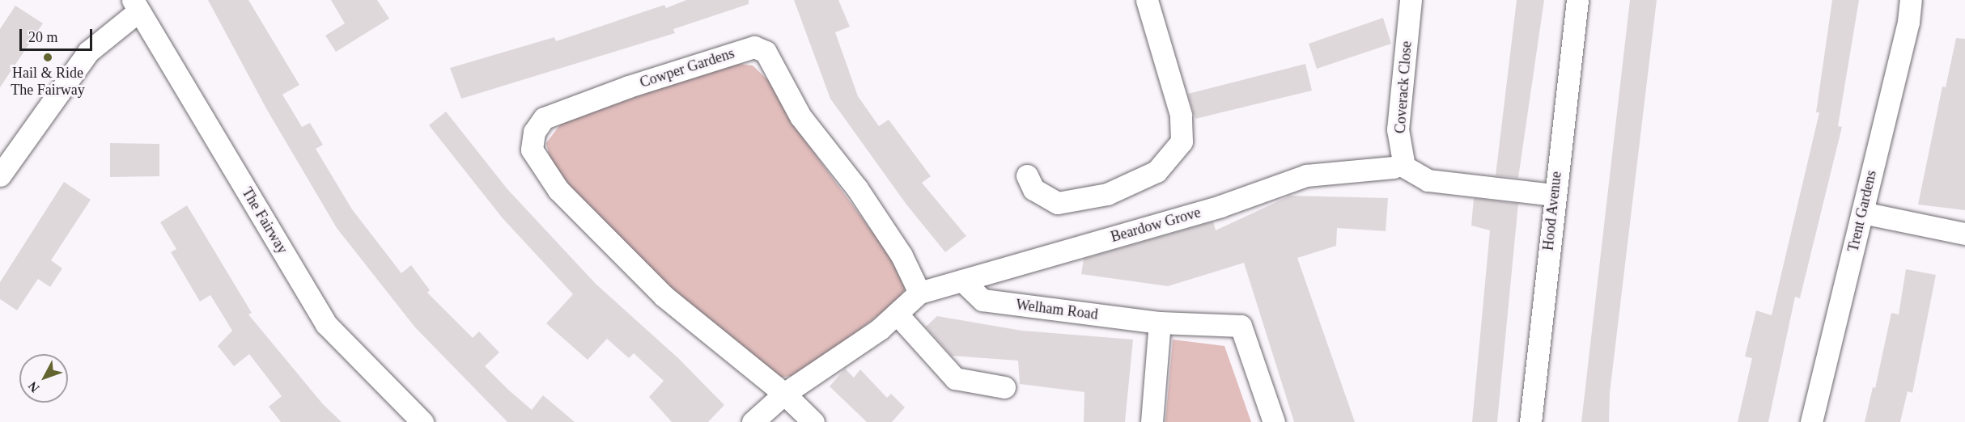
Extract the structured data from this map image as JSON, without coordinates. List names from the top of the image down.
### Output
{
  "streets": {
    "street": [
      "Cowper Gardens",
      "Coverack Close",
      "Hood Avenue",
      "Trent Gardens",
      "The Fairway",
      "Beardow Grove",
      "Welham Road"
    ]
  },
  "crossings": [
    ["Cowper Gardens", "Beardow Grove"],
    ["Coverack Close", "Hood Avenue"],
    ["Beardow Grove", "Welham Road"]
  ],
  "places": ["Hail & Ride The Fairway"],
  "scale_bar": "20 m",
  "north": "bottom left"
}
